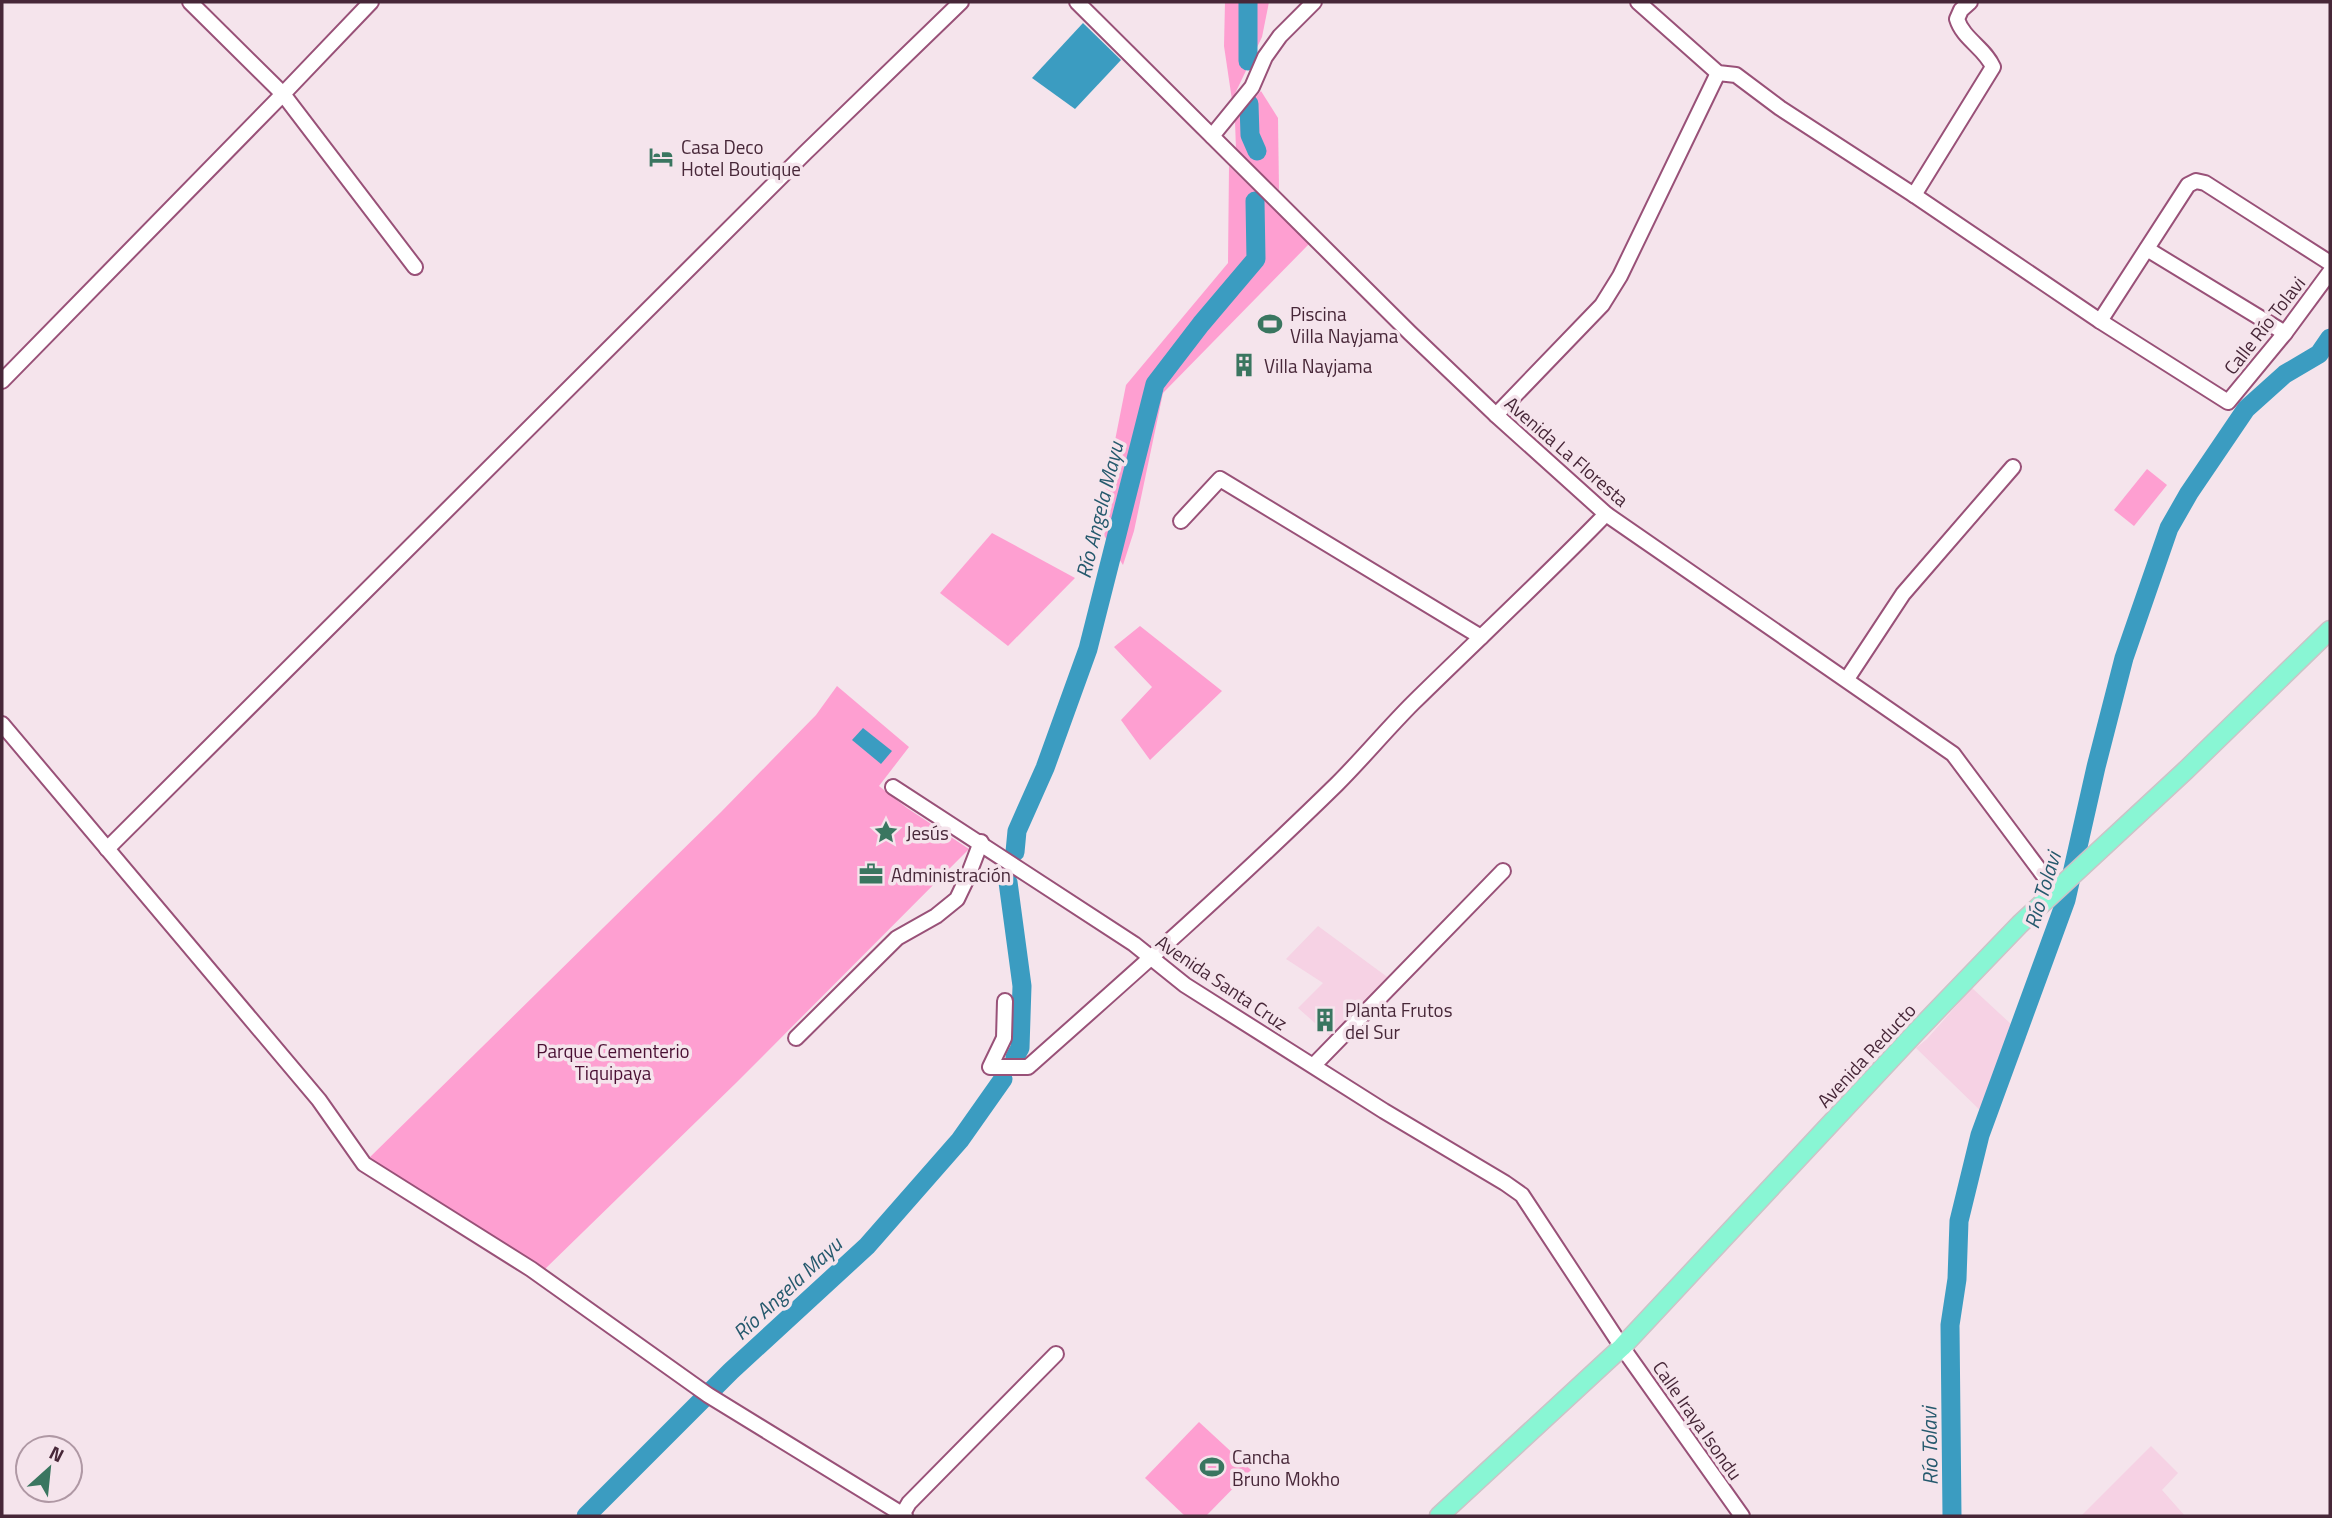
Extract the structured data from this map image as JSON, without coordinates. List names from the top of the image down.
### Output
{
  "streets": {
    "main road": ["Avenida Reducto"],
    "street": [
      "Calle Río Tolavi",
      "Avenida La Floresta",
      "Avenida Santa Cruz",
      "Calle Iraya Isondu"
    ]
  },
  "crossings": [
    ["Avenida La Floresta", "Avenida Reducto"],
    ["Avenida Santa Cruz", "Avenida Reducto"],
    ["Avenida Santa Cruz", "Calle Iraya Isondu"],
    ["Avenida Reducto", "Calle Iraya Isondu"]
  ],
  "water": ["Río Angela Mayu", "Río Tolavi"],
  "parks": ["Parque Cementerio Tiquipaya"],
  "places": {
    "hotel": ["Casa Deco Hotel Boutique"],
    "sports": ["Piscina Villa Nayjama", "Cancha Bruno Mokho"],
    "building": ["Villa Nayjama", "Planta Frutos del Sur"],
    "place": ["Jesús"],
    "office": ["Administración"]
  },
  "north": "top right"
}
